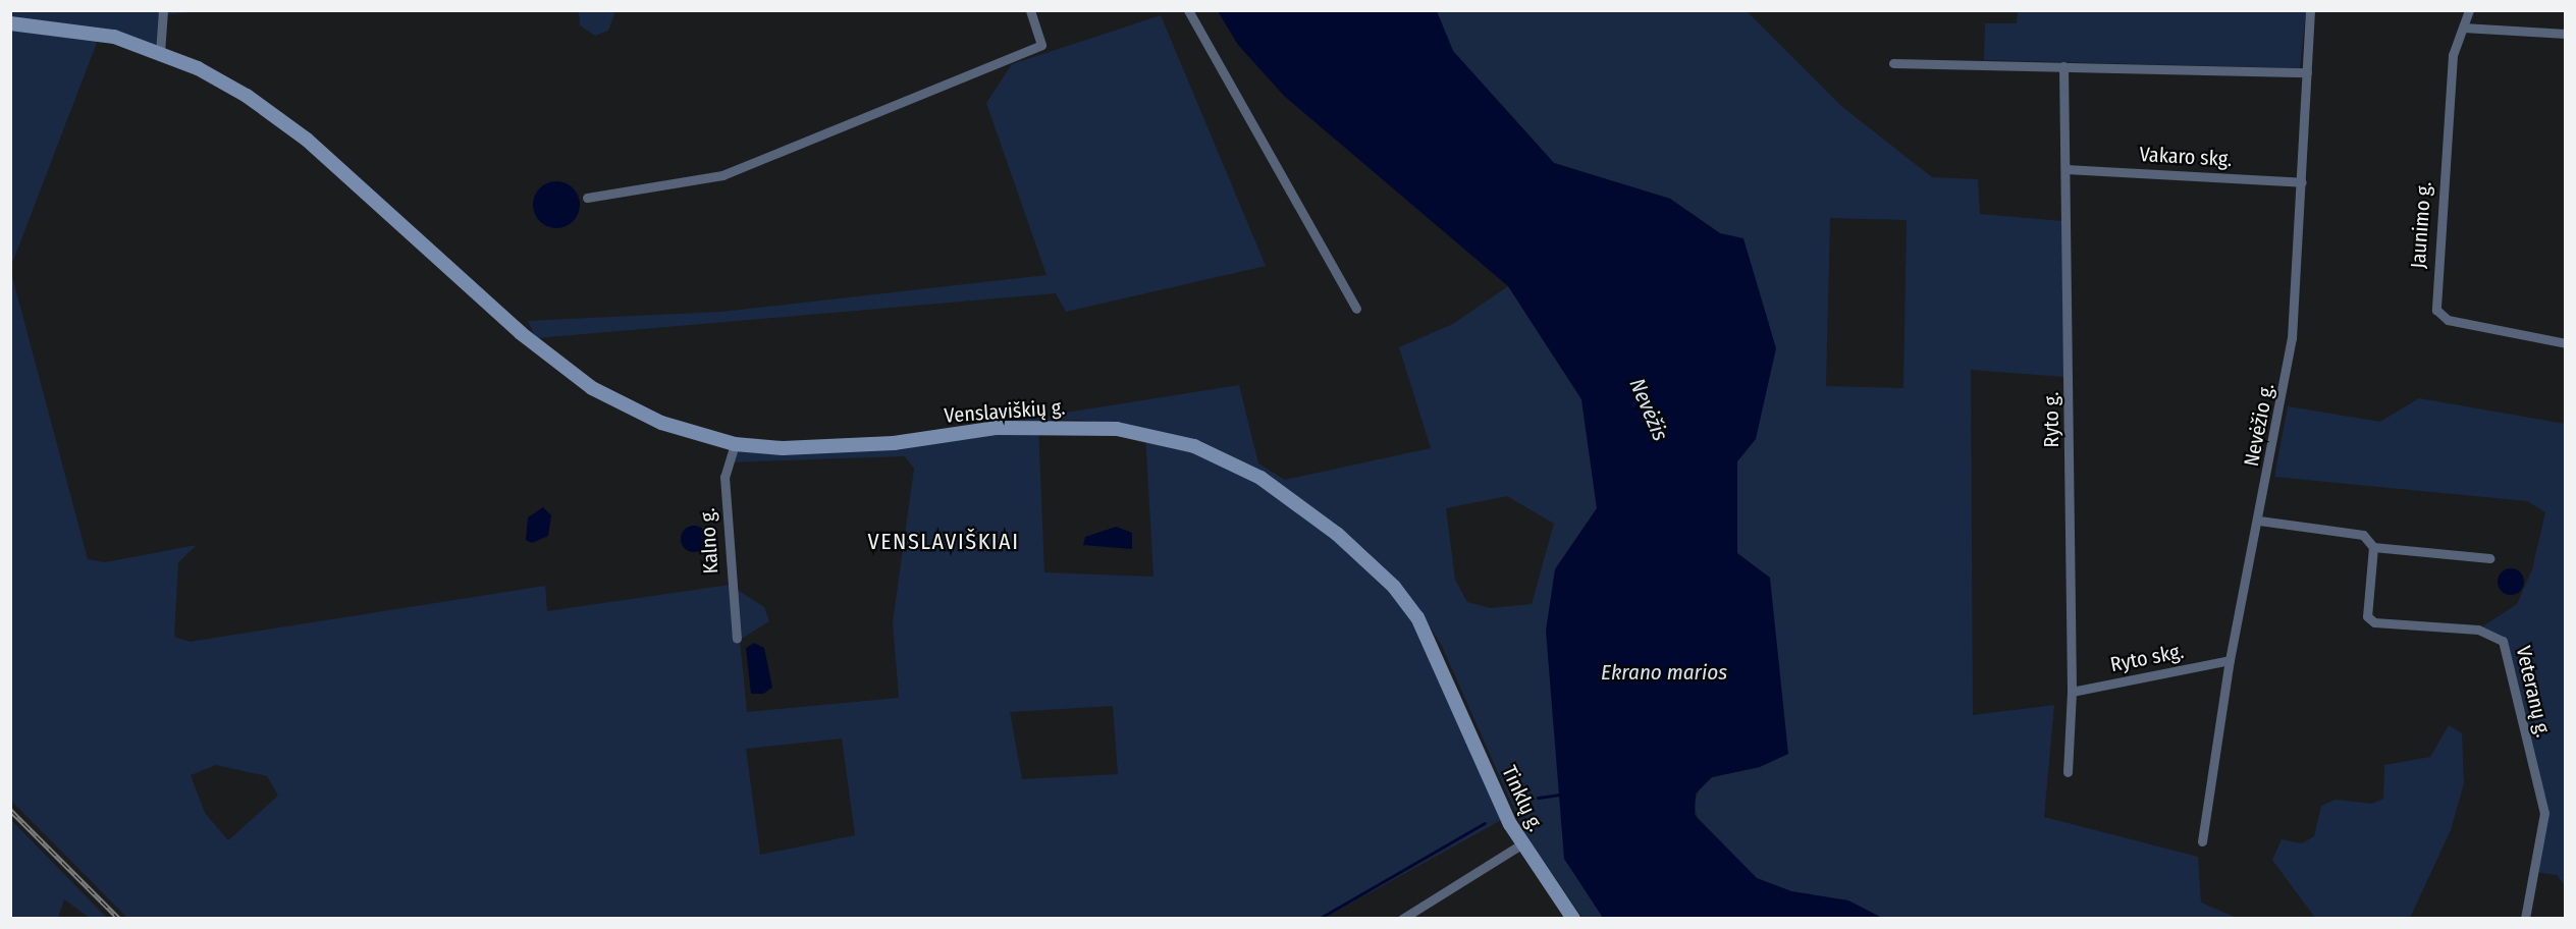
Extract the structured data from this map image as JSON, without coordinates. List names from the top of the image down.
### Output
{
  "streets": {
    "main road": ["Venslaviškių g.", "Tinklų g."],
    "street": [
      "Vakaro skg.",
      "Jaunimo g.",
      "Ryto g.",
      "Nevėžio g.",
      "Kalno g.",
      "Ryto skg.",
      "Veteranų g."
    ]
  },
  "crossings": [
    ["Vakaro skg.", "Ryto g."],
    ["Vakaro skg.", "Nevėžio g."],
    ["Venslaviškių g.", "Kalno g."],
    ["Venslaviškių g.", "Tinklų g."],
    ["Ryto g.", "Ryto skg."],
    ["Nevėžio g.", "Ryto skg."]
  ],
  "districts": ["VENSLAVIŠKIAI"],
  "water": ["Nevėžis", "Ekrano marios"]
}
